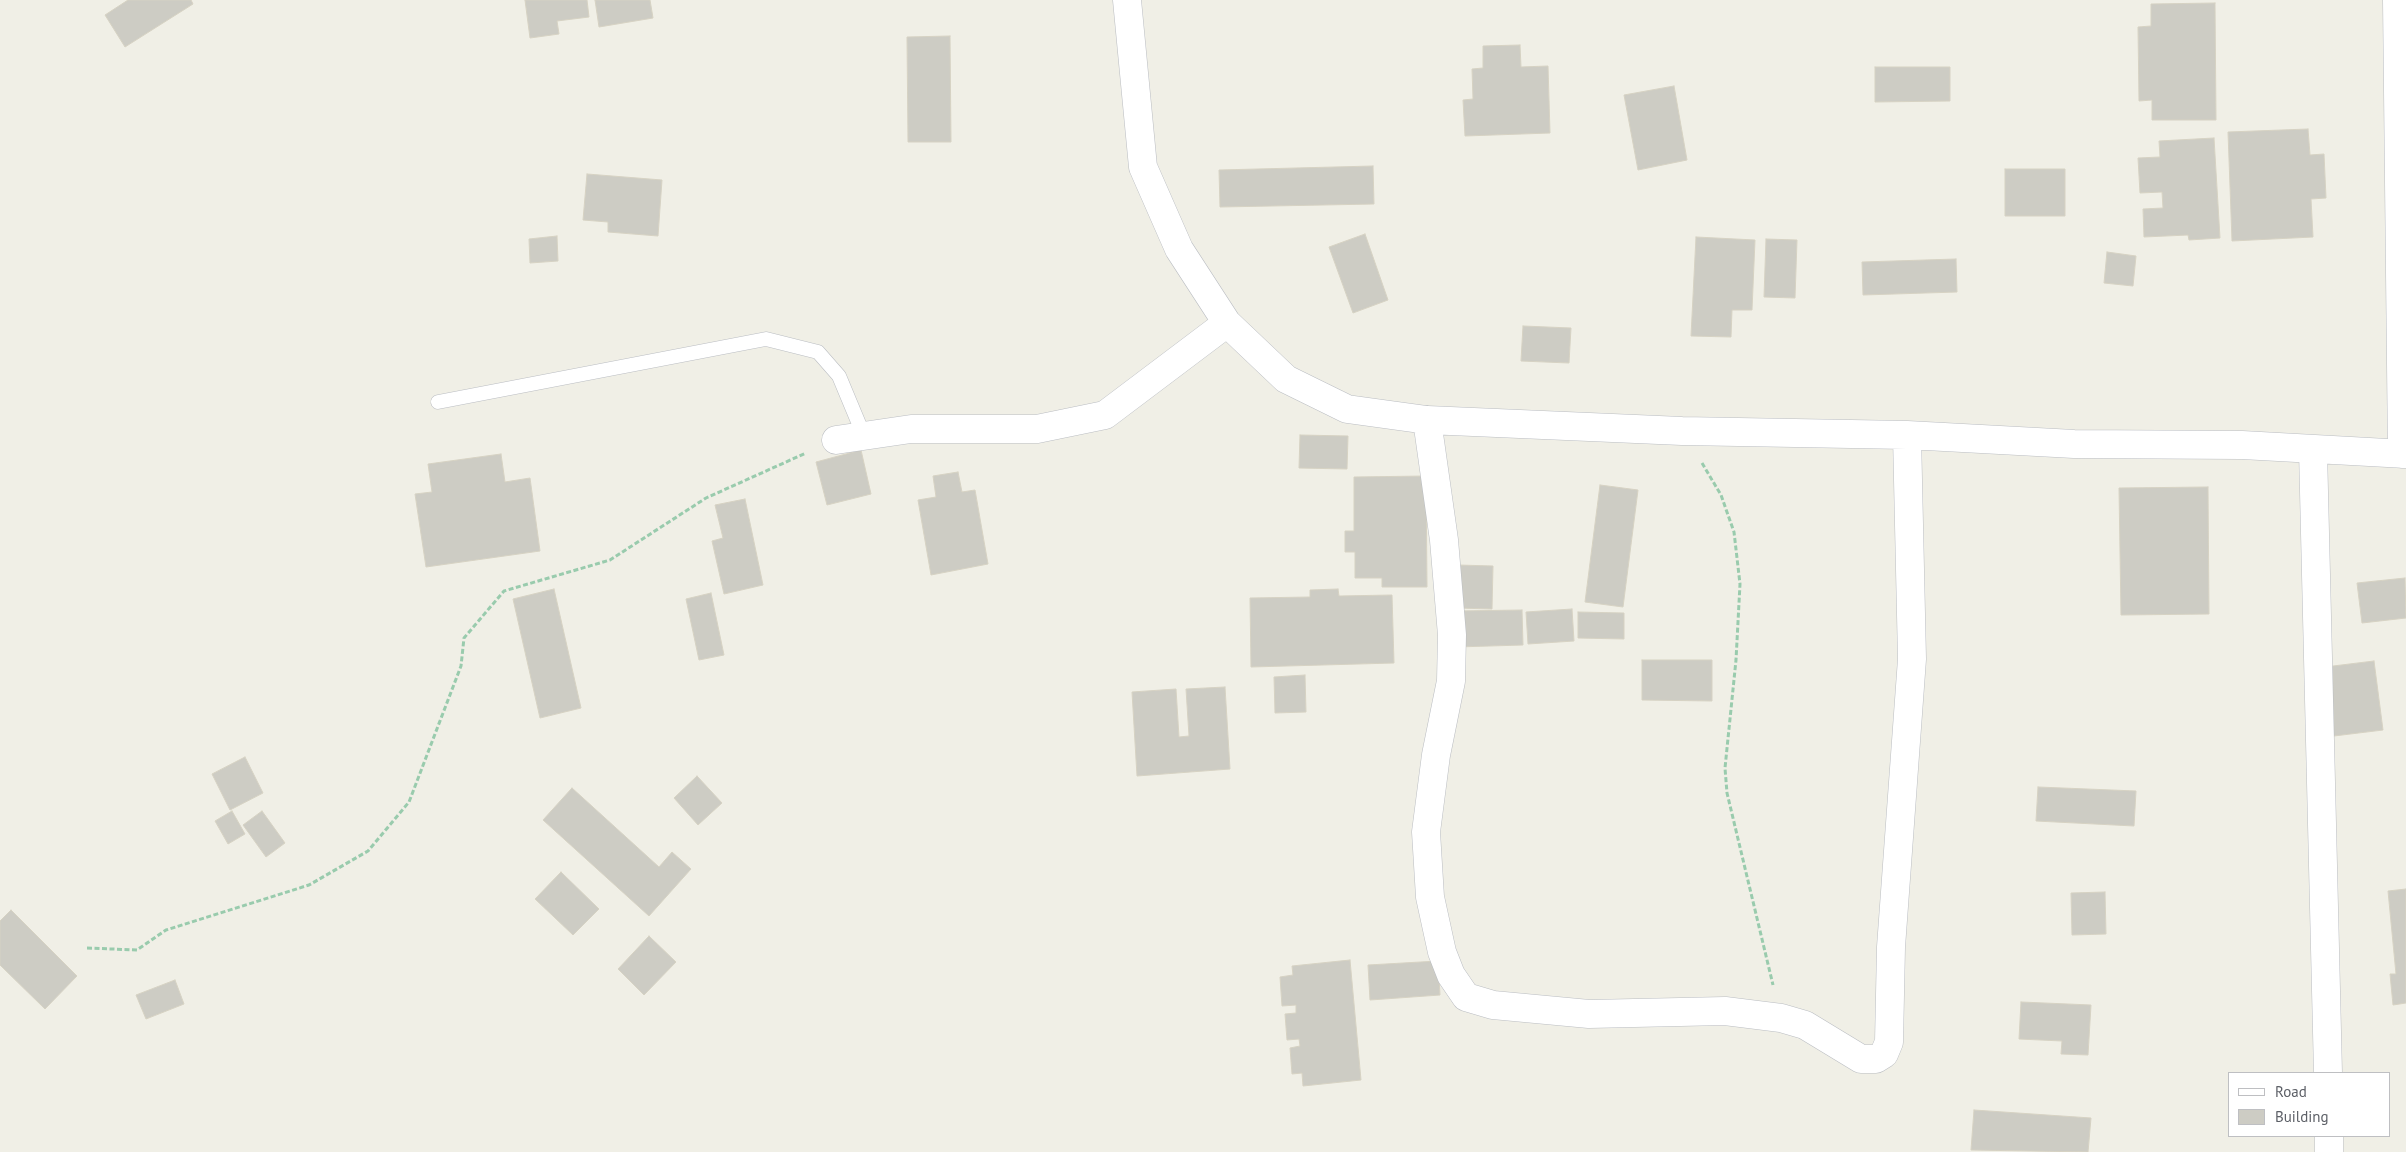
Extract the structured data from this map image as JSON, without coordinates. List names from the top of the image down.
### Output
{
  "legend": ["Road", "Building"]
}
